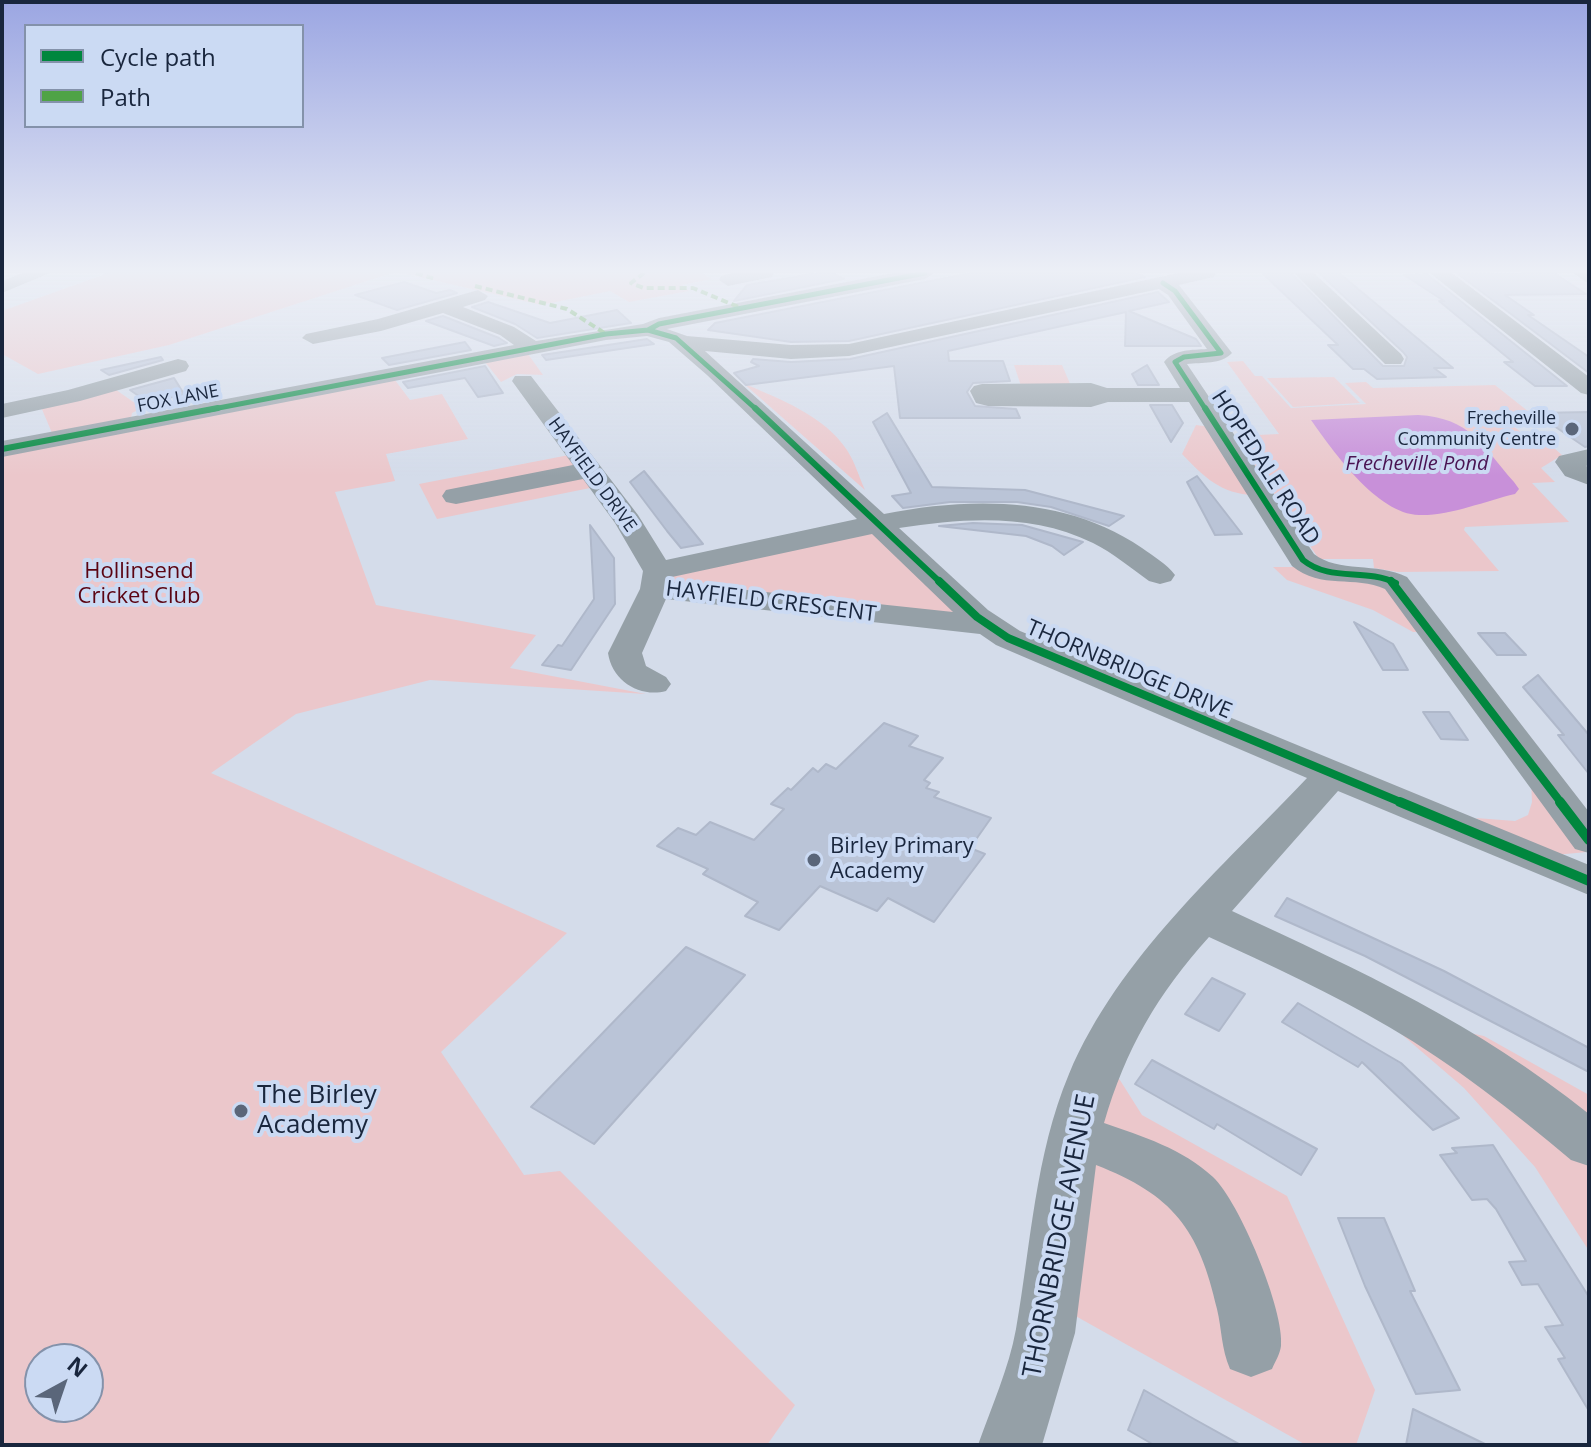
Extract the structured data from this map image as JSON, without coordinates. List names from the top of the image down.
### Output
{
  "streets": {
    "street": [
      "FOX LANE",
      "HOPEDALE ROAD",
      "HAYFIELD DRIVE",
      "HAYFIELD CRESCENT",
      "THORNBRIDGE DRIVE",
      "THORNBRIDGE AVENUE"
    ]
  },
  "crossings": [
    ["HAYFIELD DRIVE", "HAYFIELD CRESCENT"],
    ["HAYFIELD CRESCENT", "THORNBRIDGE DRIVE"],
    ["THORNBRIDGE DRIVE", "THORNBRIDGE AVENUE"]
  ],
  "water": ["Frecheville Pond"],
  "parks": ["Hollinsend Cricket Club"],
  "places": ["Frecheville Community Centre", "Birley Primary Academy", "The Birley Academy"],
  "legend": ["Cycle path", "Path"],
  "north": "top right"
}
